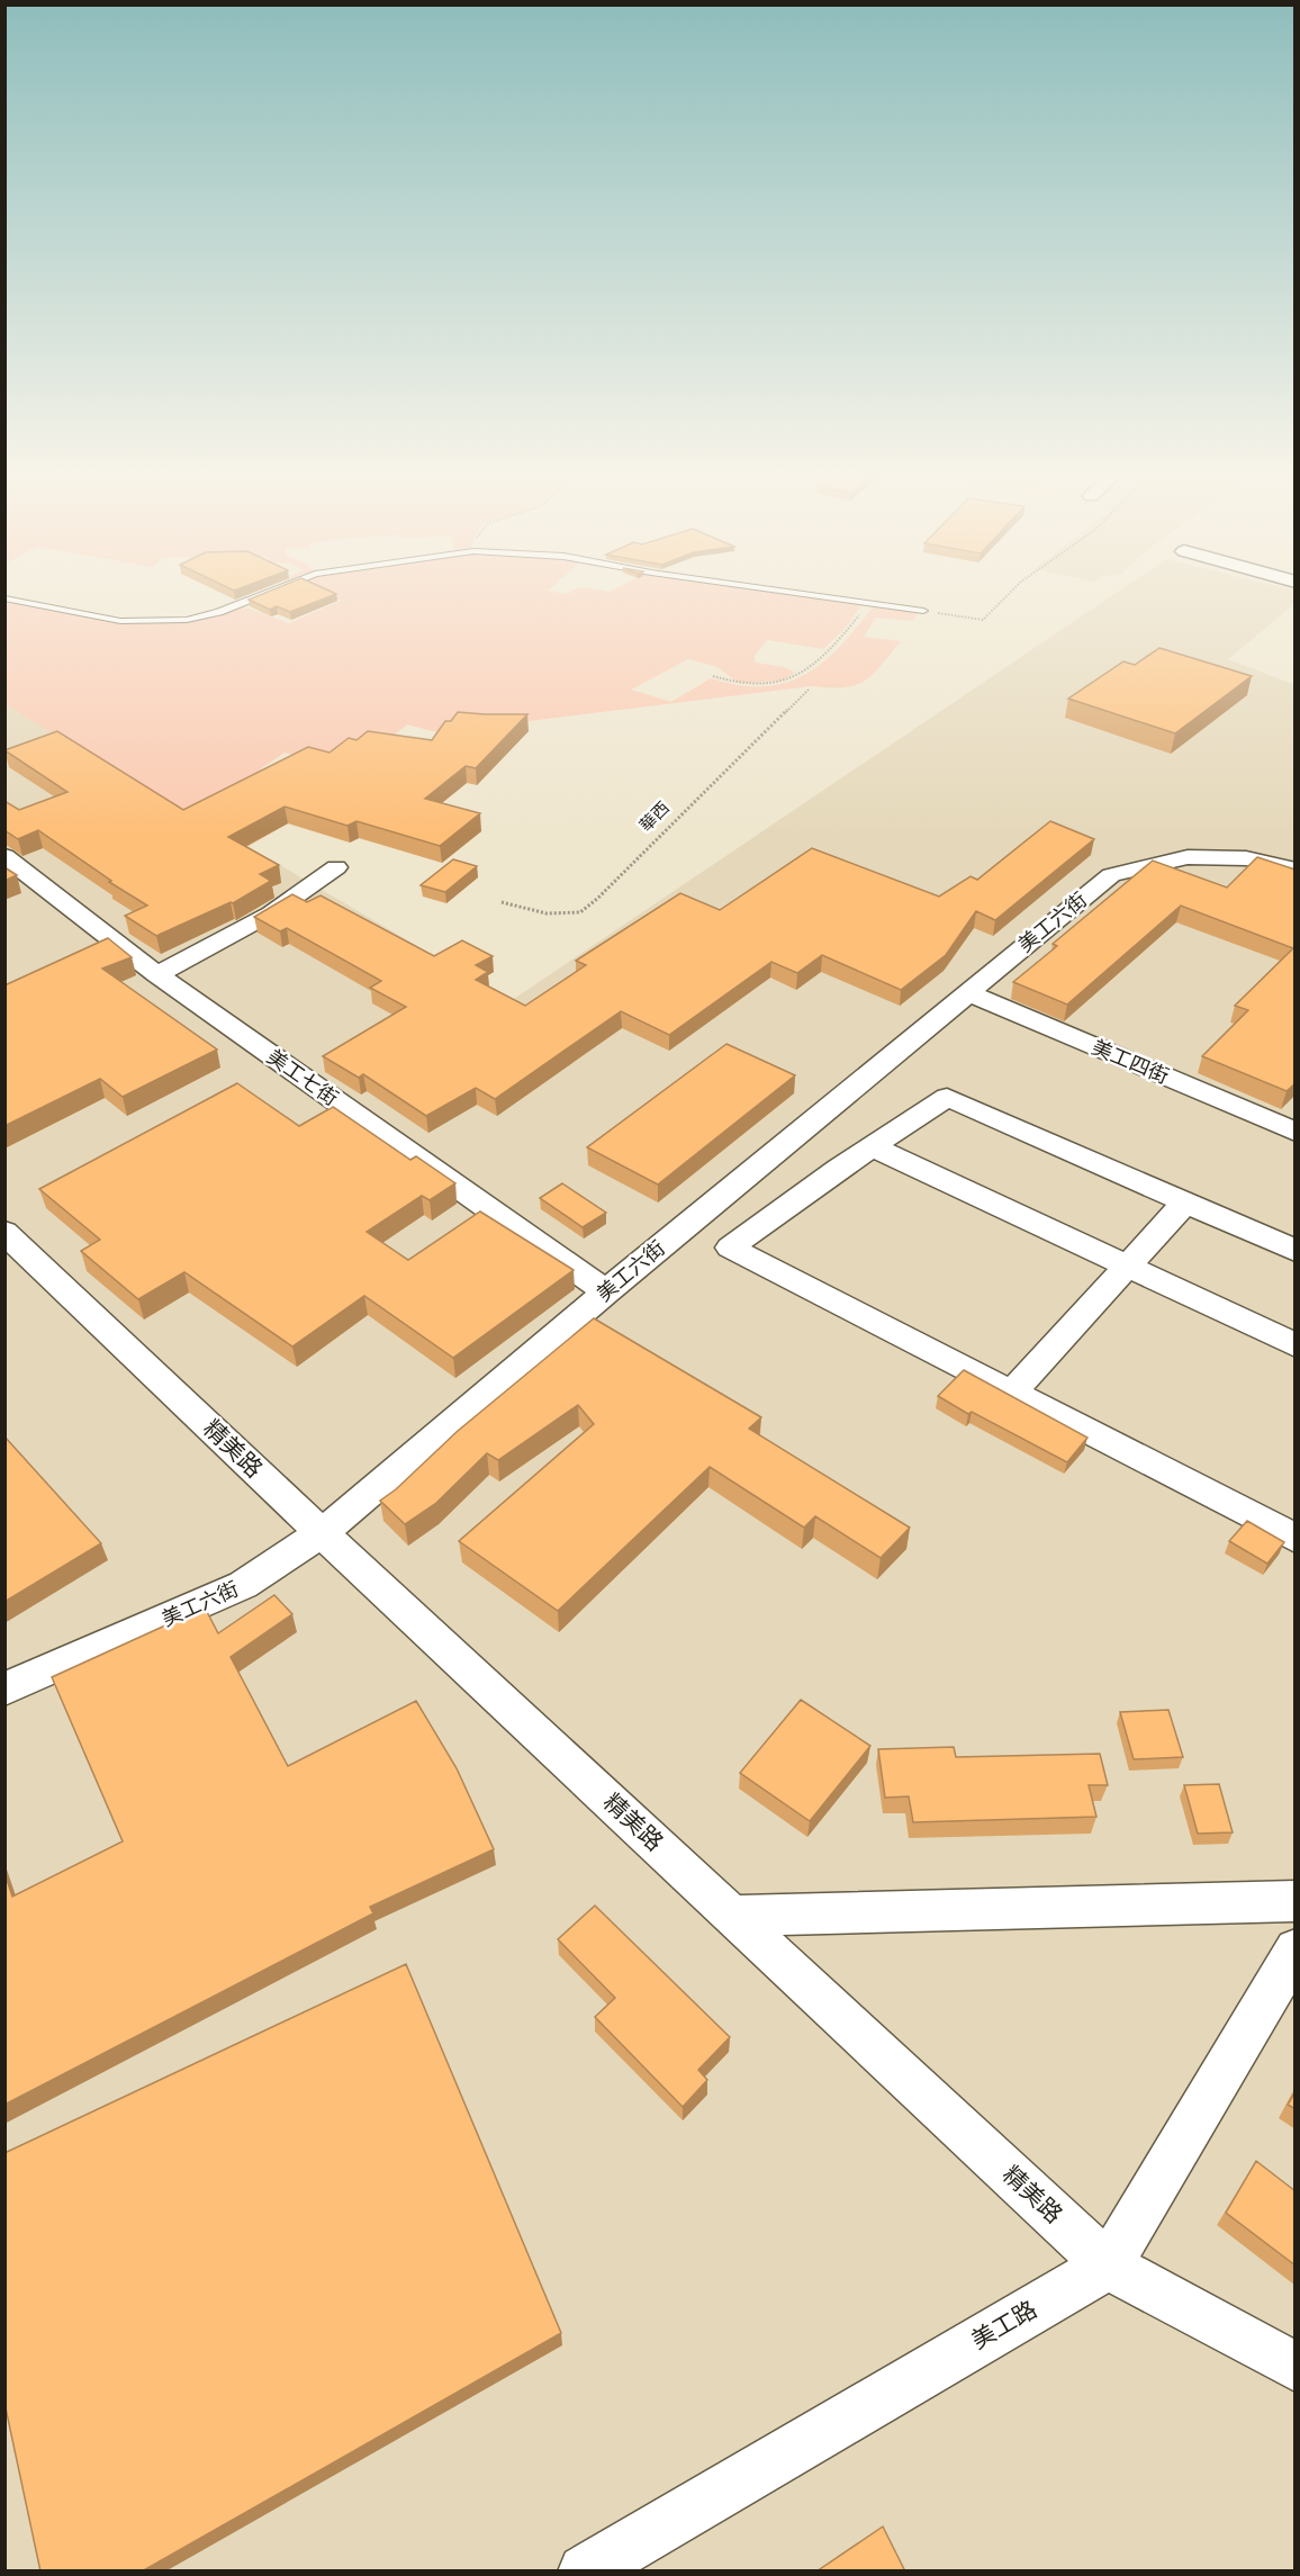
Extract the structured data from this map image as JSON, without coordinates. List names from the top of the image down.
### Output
{
  "streets": {
    "street": [
      "美工六街",
      "美工四街",
      "美工七街",
      "精美路",
      "美工路"
    ],
    "path": ["華西"]
  },
  "crossings": [
    ["美工六街", "美工四街"],
    ["美工六街", "美工七街"],
    ["美工六街", "精美路"],
    ["精美路", "美工路"]
  ]
}
